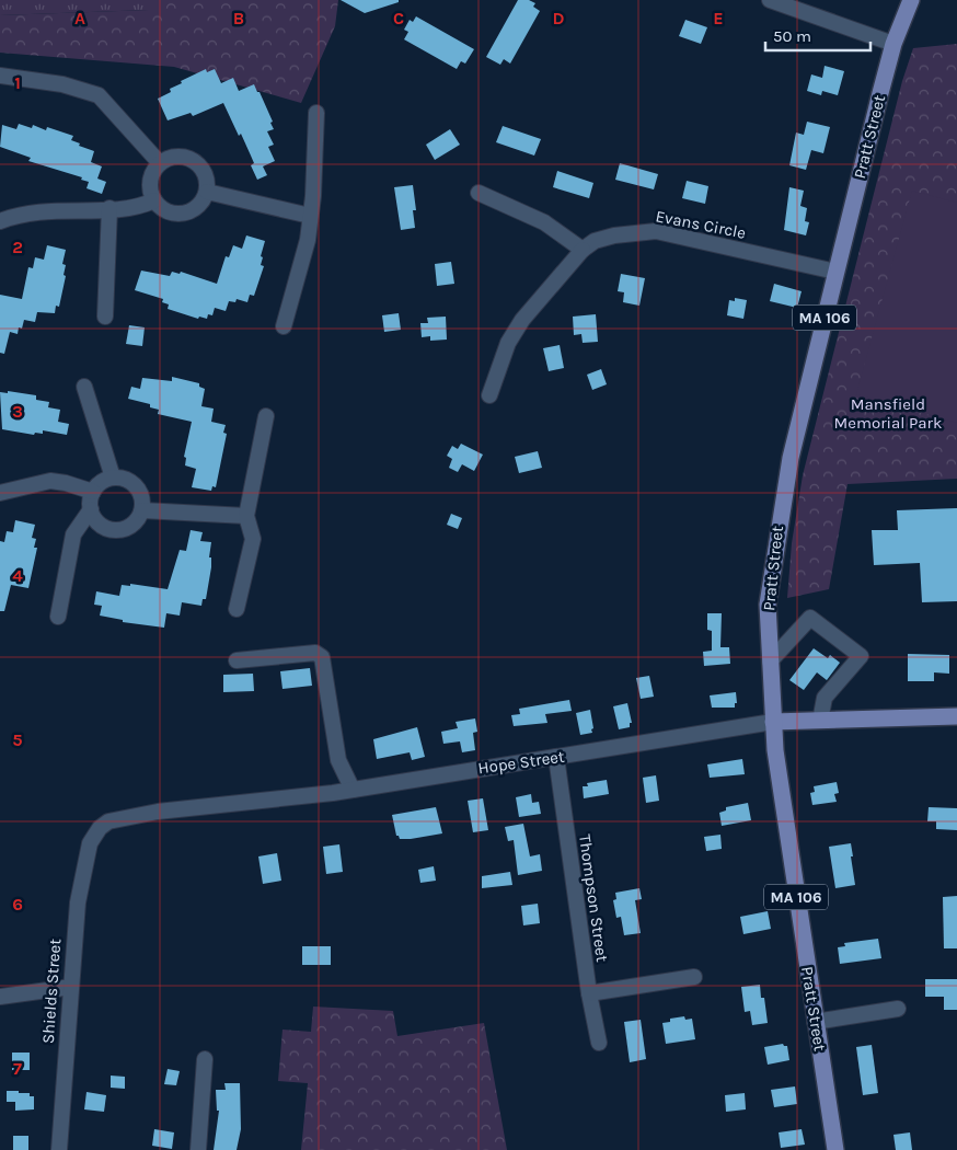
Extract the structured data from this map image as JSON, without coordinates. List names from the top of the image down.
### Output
{
  "streets": {
    "main road": ["Pratt Street", "MA 106", "Hope Street"],
    "street": ["Evans Circle", "Thompson Street", "Shields Street"]
  },
  "crossings": [
    ["Pratt Street", "Evans Circle"],
    ["Pratt Street", "Hope Street"],
    ["Hope Street", "Thompson Street"],
    ["Hope Street", "Shields Street"]
  ],
  "parks": ["Mansfield Memorial Park"],
  "scale_bar": "50 m",
  "grid": {
    "columns": [
      "A",
      "B",
      "C",
      "D",
      "E"
    ],
    "rows": [
      "1",
      "2",
      "3",
      "4",
      "5",
      "6",
      "7"
    ]
  }
}
